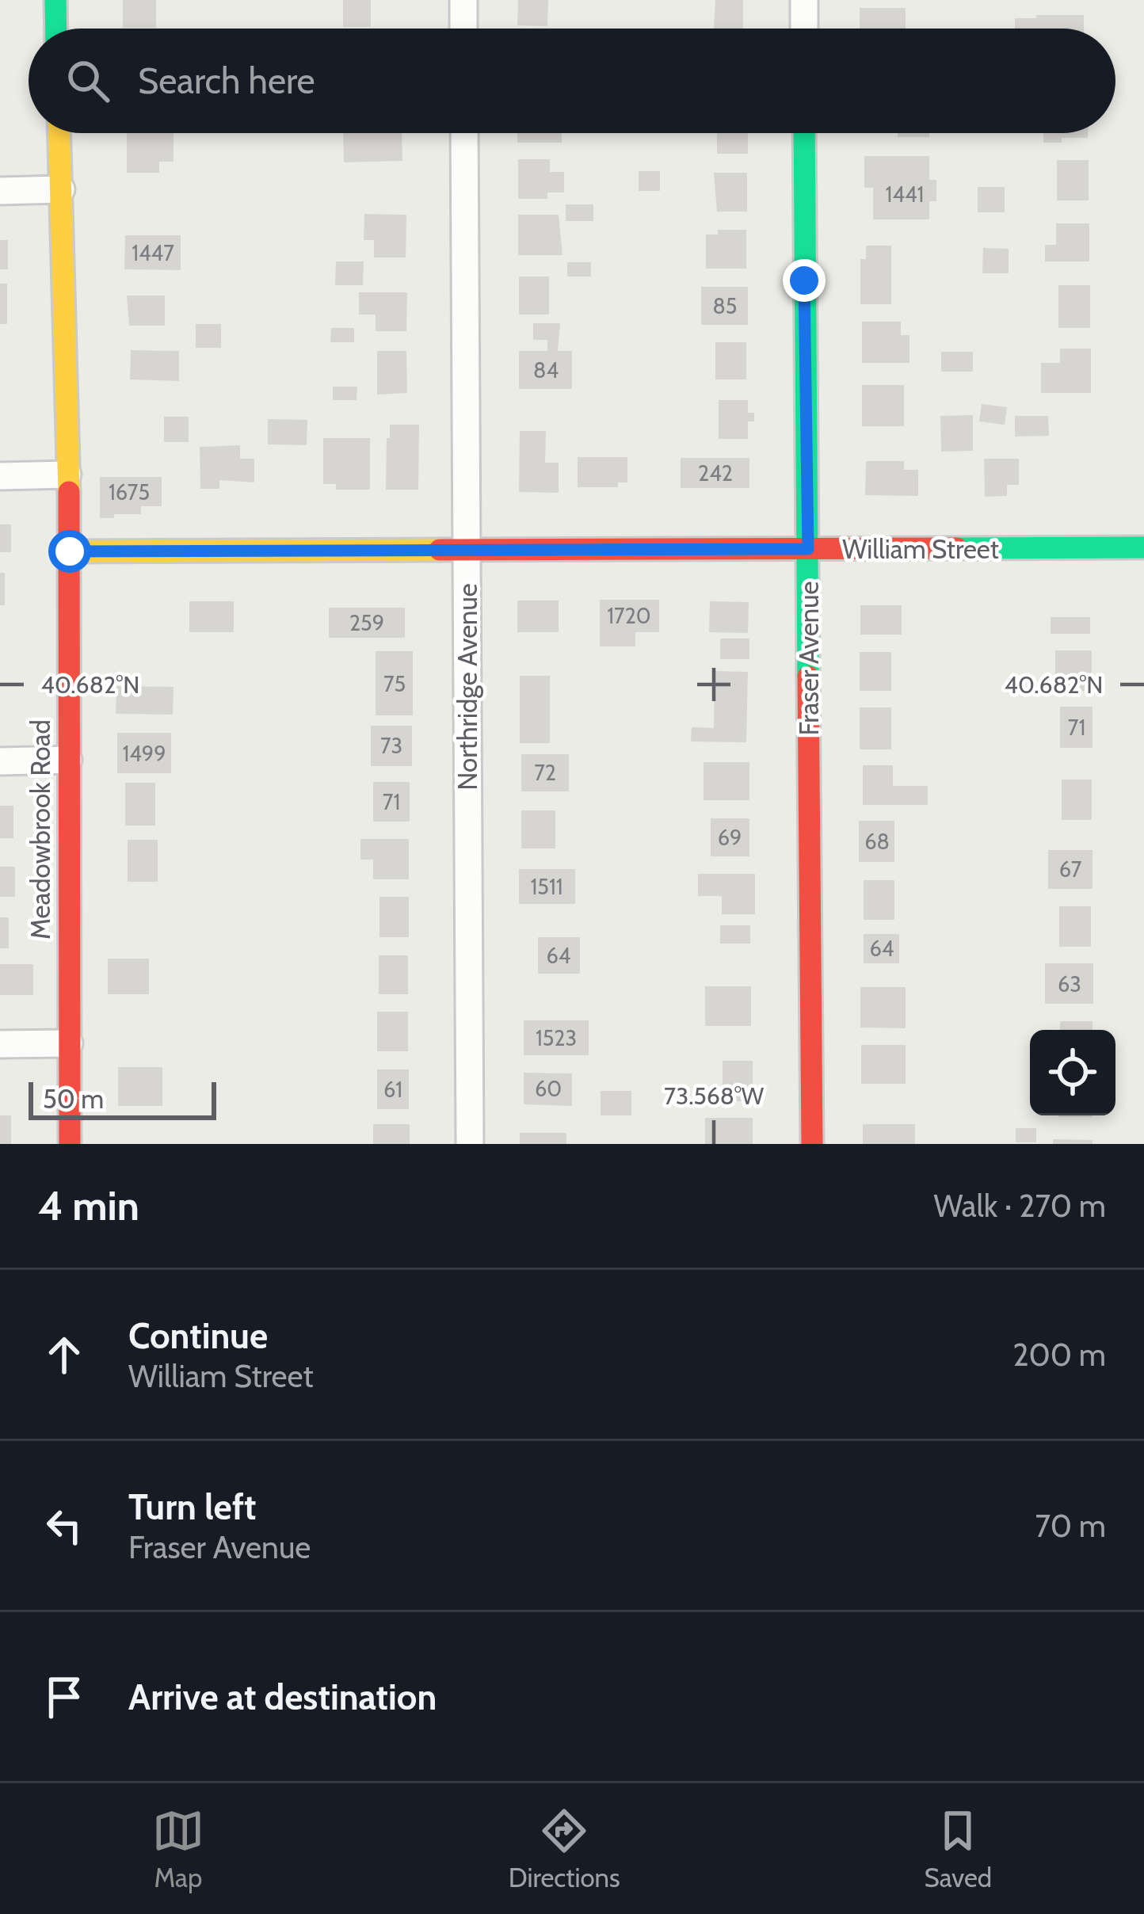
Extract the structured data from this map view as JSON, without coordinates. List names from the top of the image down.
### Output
{
  "streets": {
    "street": [
      "William Street",
      "Fraser Avenue",
      "Northridge Avenue",
      "Meadowbrook Road"
    ]
  },
  "crossings": [
    ["William Street", "Fraser Avenue"],
    ["William Street", "Northridge Avenue"],
    ["William Street", "Meadowbrook Road"]
  ],
  "house_numbers": [
    "1441",
    "1447",
    "85",
    "84",
    "242",
    "1675",
    "1720",
    "259",
    "75",
    "71",
    "73",
    "1499",
    "72",
    "71",
    "69",
    "68",
    "67",
    "1511",
    "64",
    "64",
    "63",
    "1523",
    "60",
    "61"
  ],
  "scale_bar": "50 m",
  "page": {
    "search": "Search here",
    "scale": "50 m",
    "heading": ["4 min", "Walk · 270 m"],
    "list": [
      ["Continue", "William Street", "200 m"],
      ["Turn left", "Fraser Avenue", "70 m"],
      "Arrive at destination"
    ],
    "nav": ["Map", "Directions", "Saved"]
  },
  "coordinates": ["40.682°N", "73.568°W"]
}
